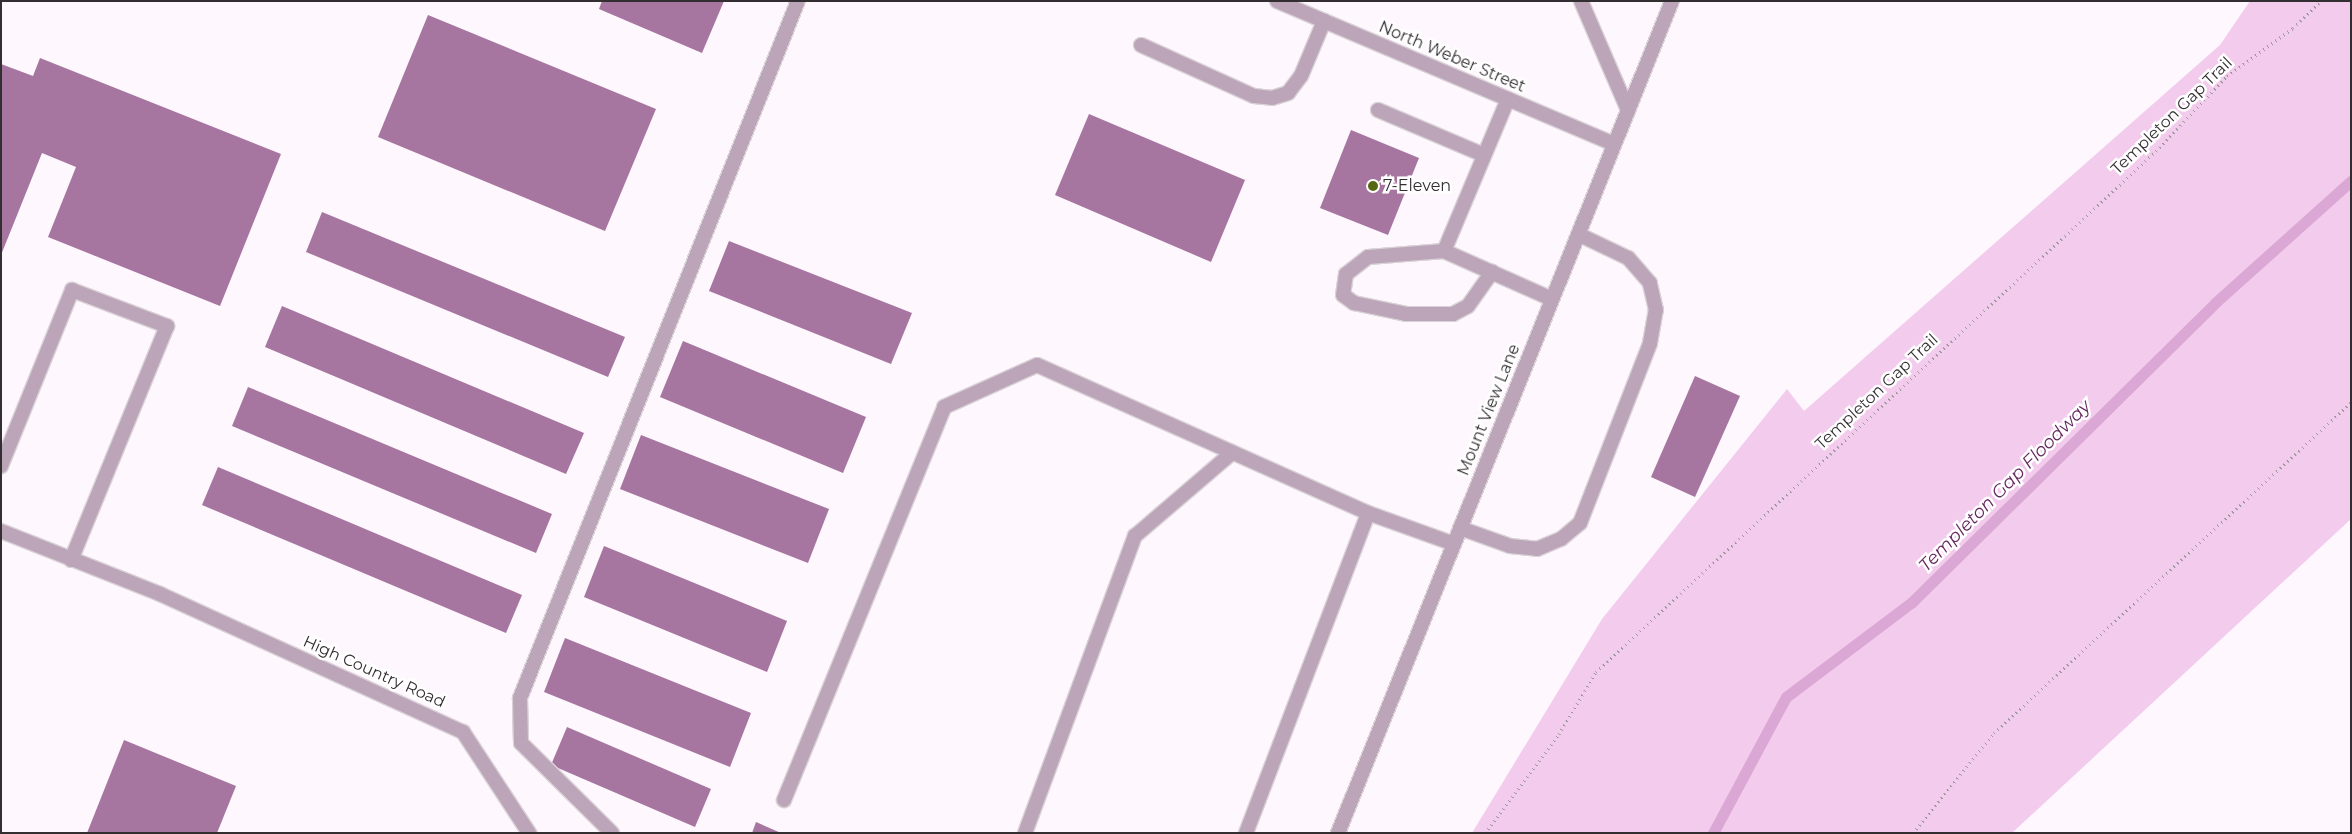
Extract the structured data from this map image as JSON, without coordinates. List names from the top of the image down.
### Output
{
  "streets": {
    "street": ["North Weber Street", "Mount View Lane", "High Country Road"],
    "path": ["Templeton Gap Trail"]
  },
  "crossings": [
    ["North Weber Street", "Mount View Lane"]
  ],
  "water": ["Templeton Gap Floodway"],
  "places": ["7-Eleven"]
}
